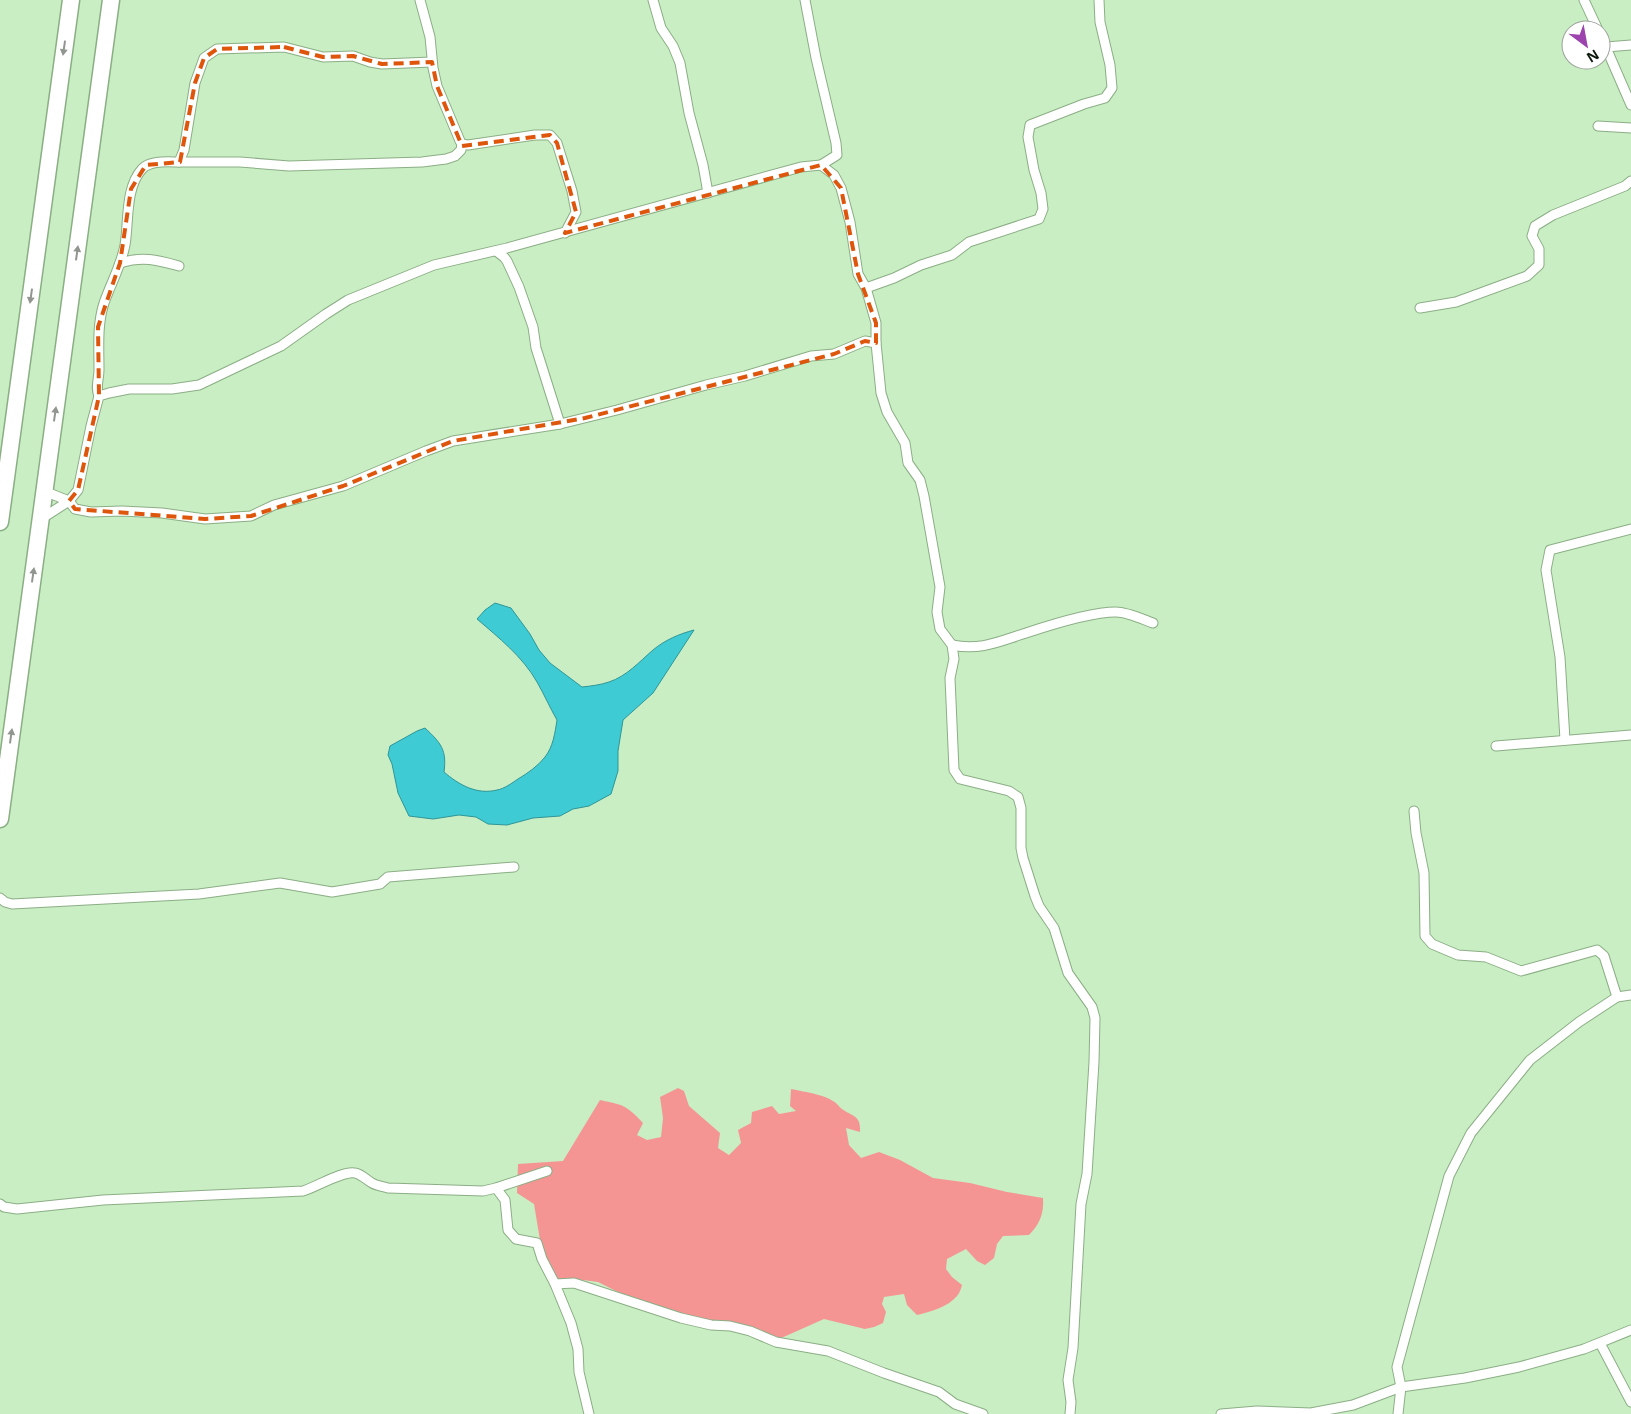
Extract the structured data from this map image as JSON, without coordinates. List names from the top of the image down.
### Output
{
  "north": "bottom right"
}
